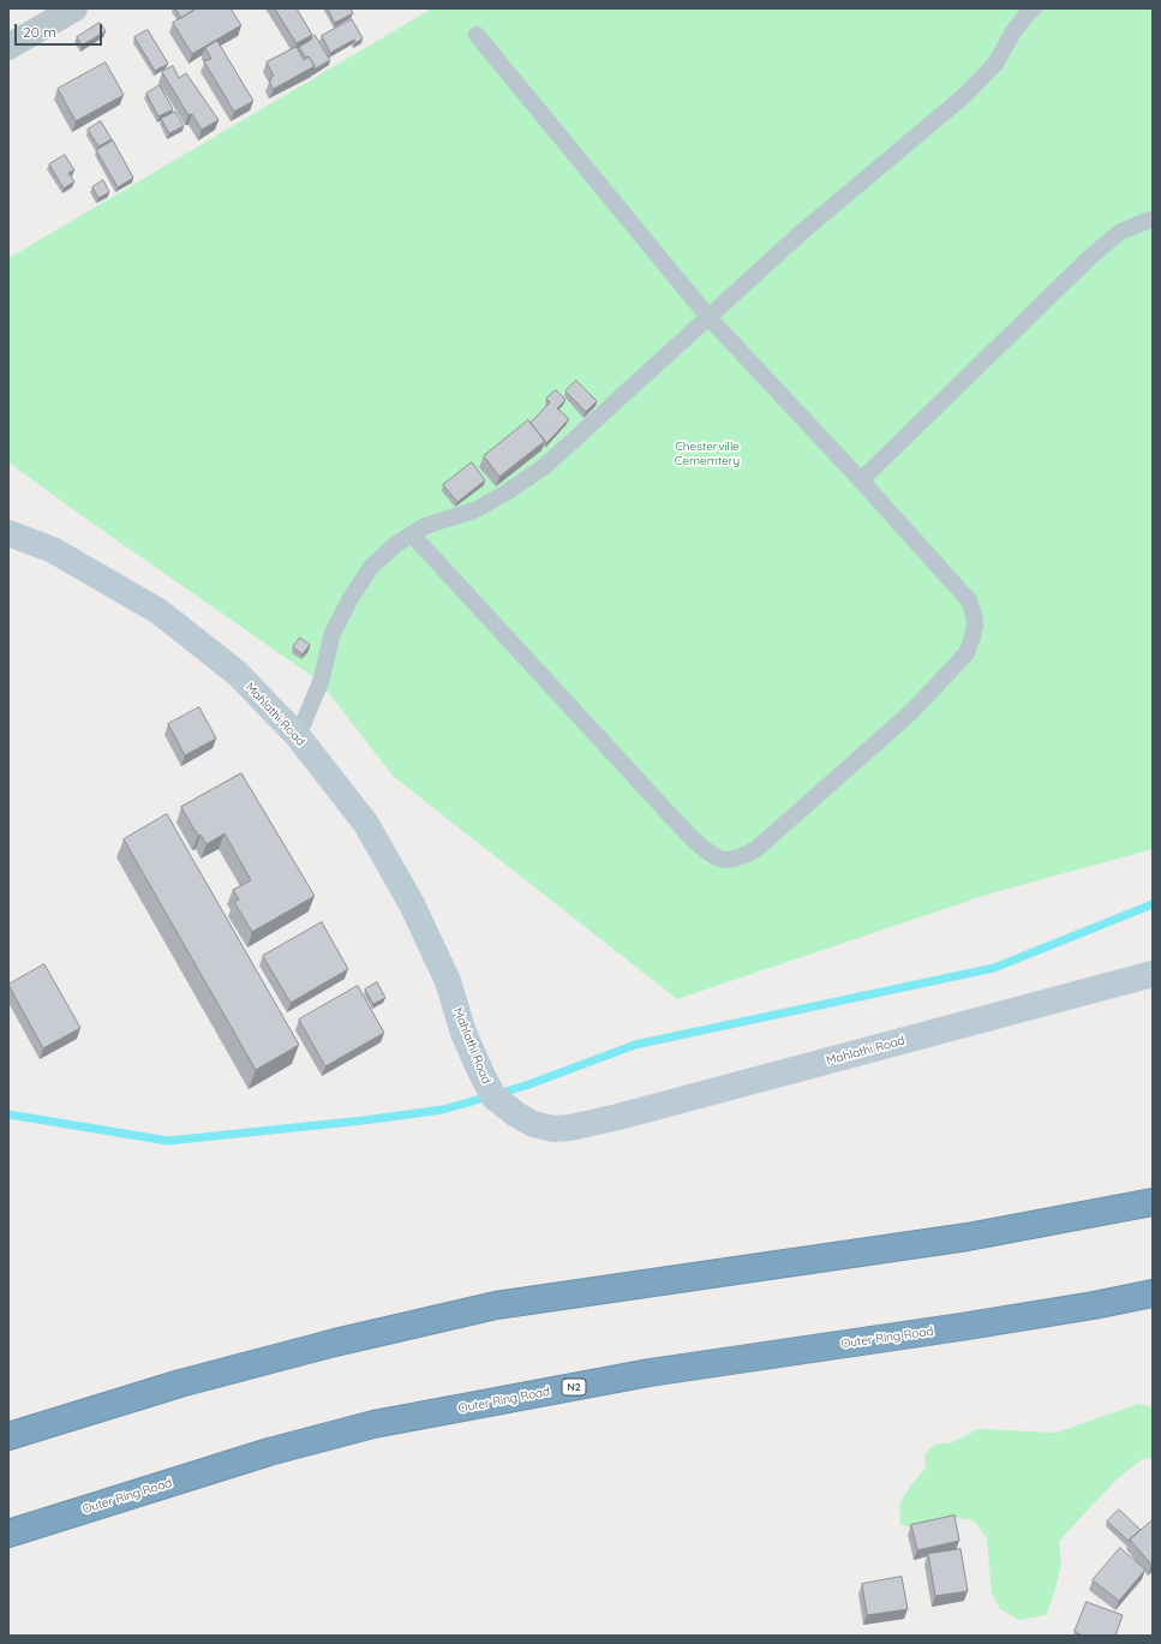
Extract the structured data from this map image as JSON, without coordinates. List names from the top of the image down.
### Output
{
  "streets": {
    "highway": ["Outer Ring Road", "N2"],
    "street": ["Mahlathi Road"]
  },
  "parks": ["Chesterville Cememtery"],
  "scale_bar": "20 m"
}
